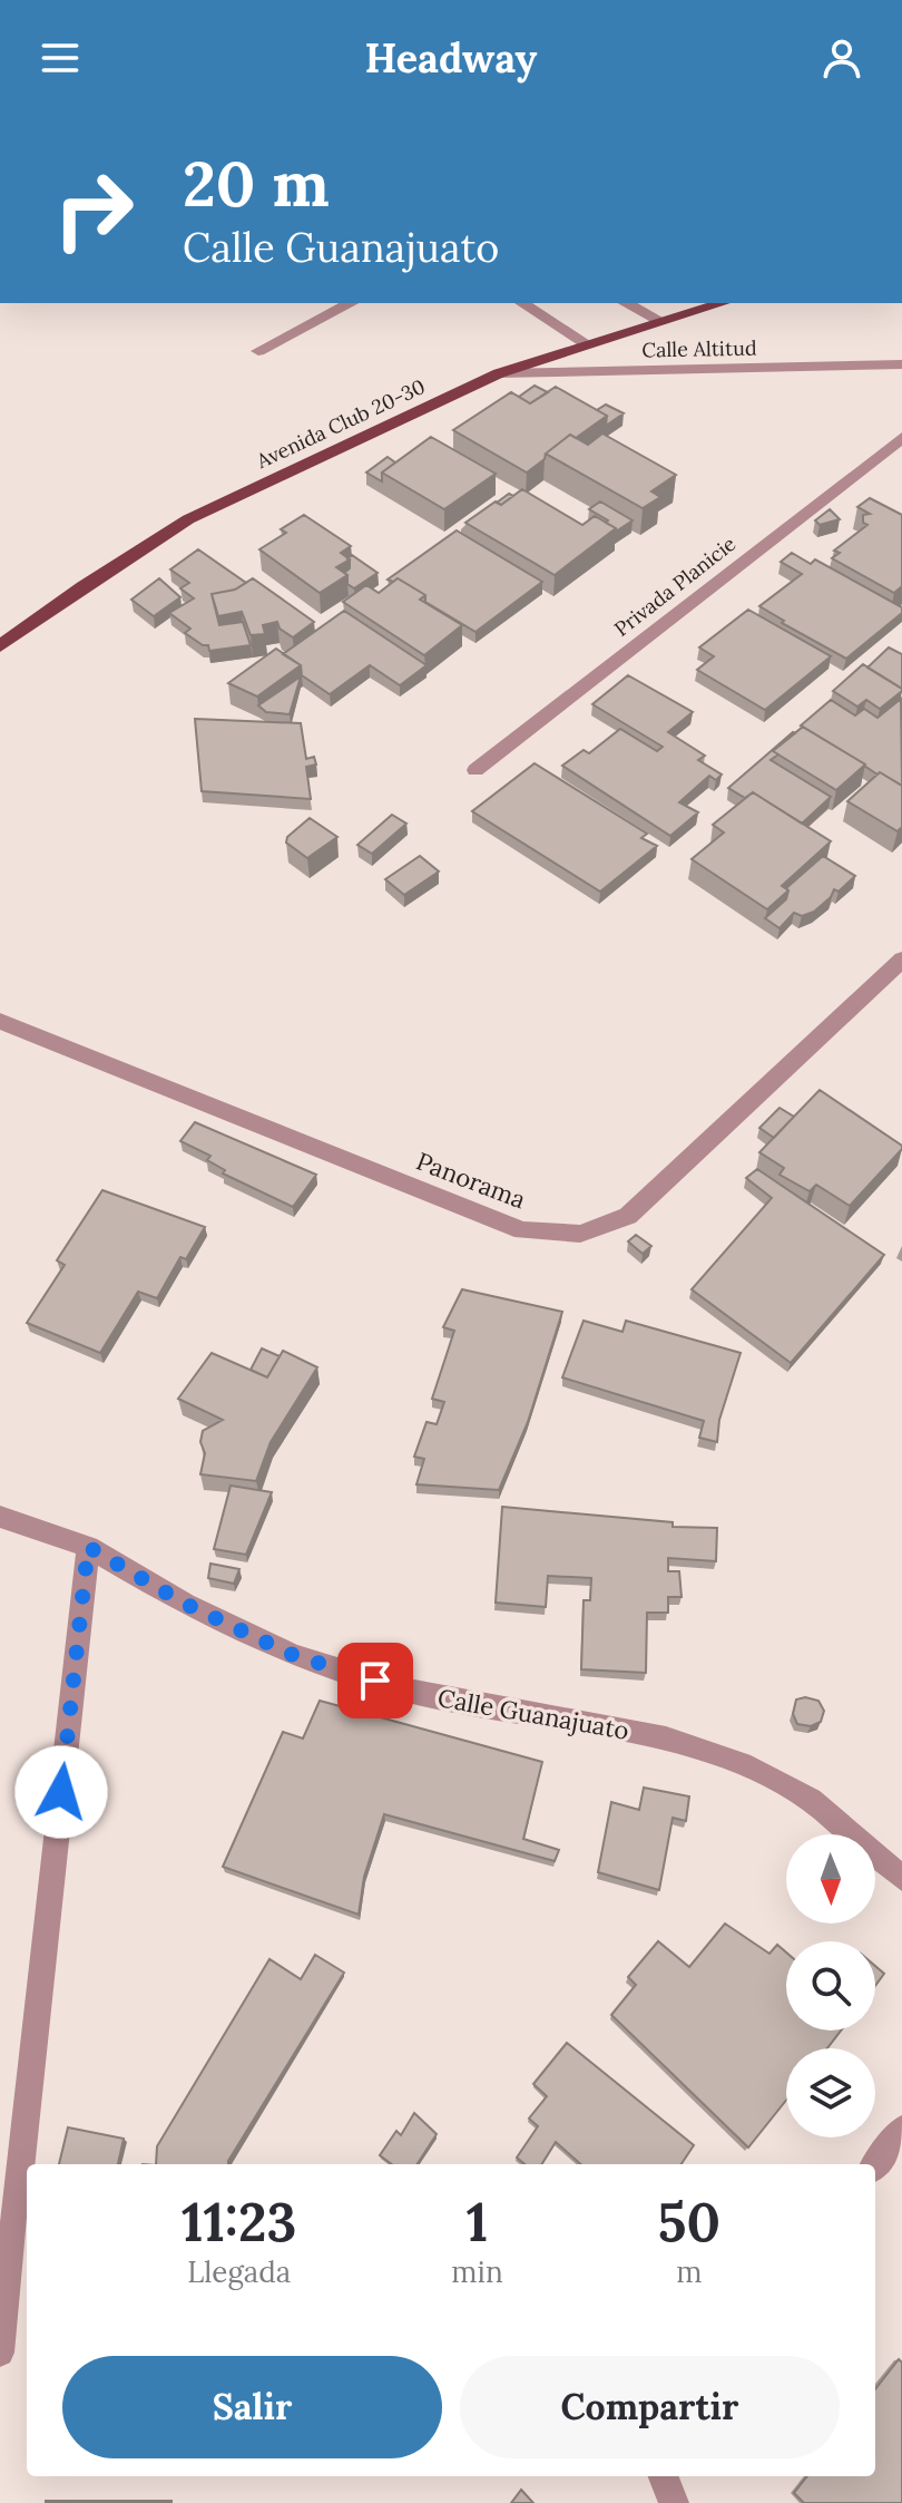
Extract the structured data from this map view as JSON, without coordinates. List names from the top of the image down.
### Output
{
  "streets": {
    "main road": ["Avenida Club 20-30"],
    "street": [
      "Calle Altitud",
      "Privada Planicie",
      "Panorama",
      "Calle Guanajuato"
    ]
  },
  "crossings": [
    ["Calle Altitud", "Avenida Club 20-30"]
  ],
  "north": "bottom",
  "page": {
    "header": "Headway",
    "turn": ["20 m", "Calle Guanajuato"],
    "eta": [
      "11:23",
      "Llegada",
      "1",
      "min",
      "50",
      "m"
    ],
    "buttons": ["Salir", "Compartir"]
  }
}
